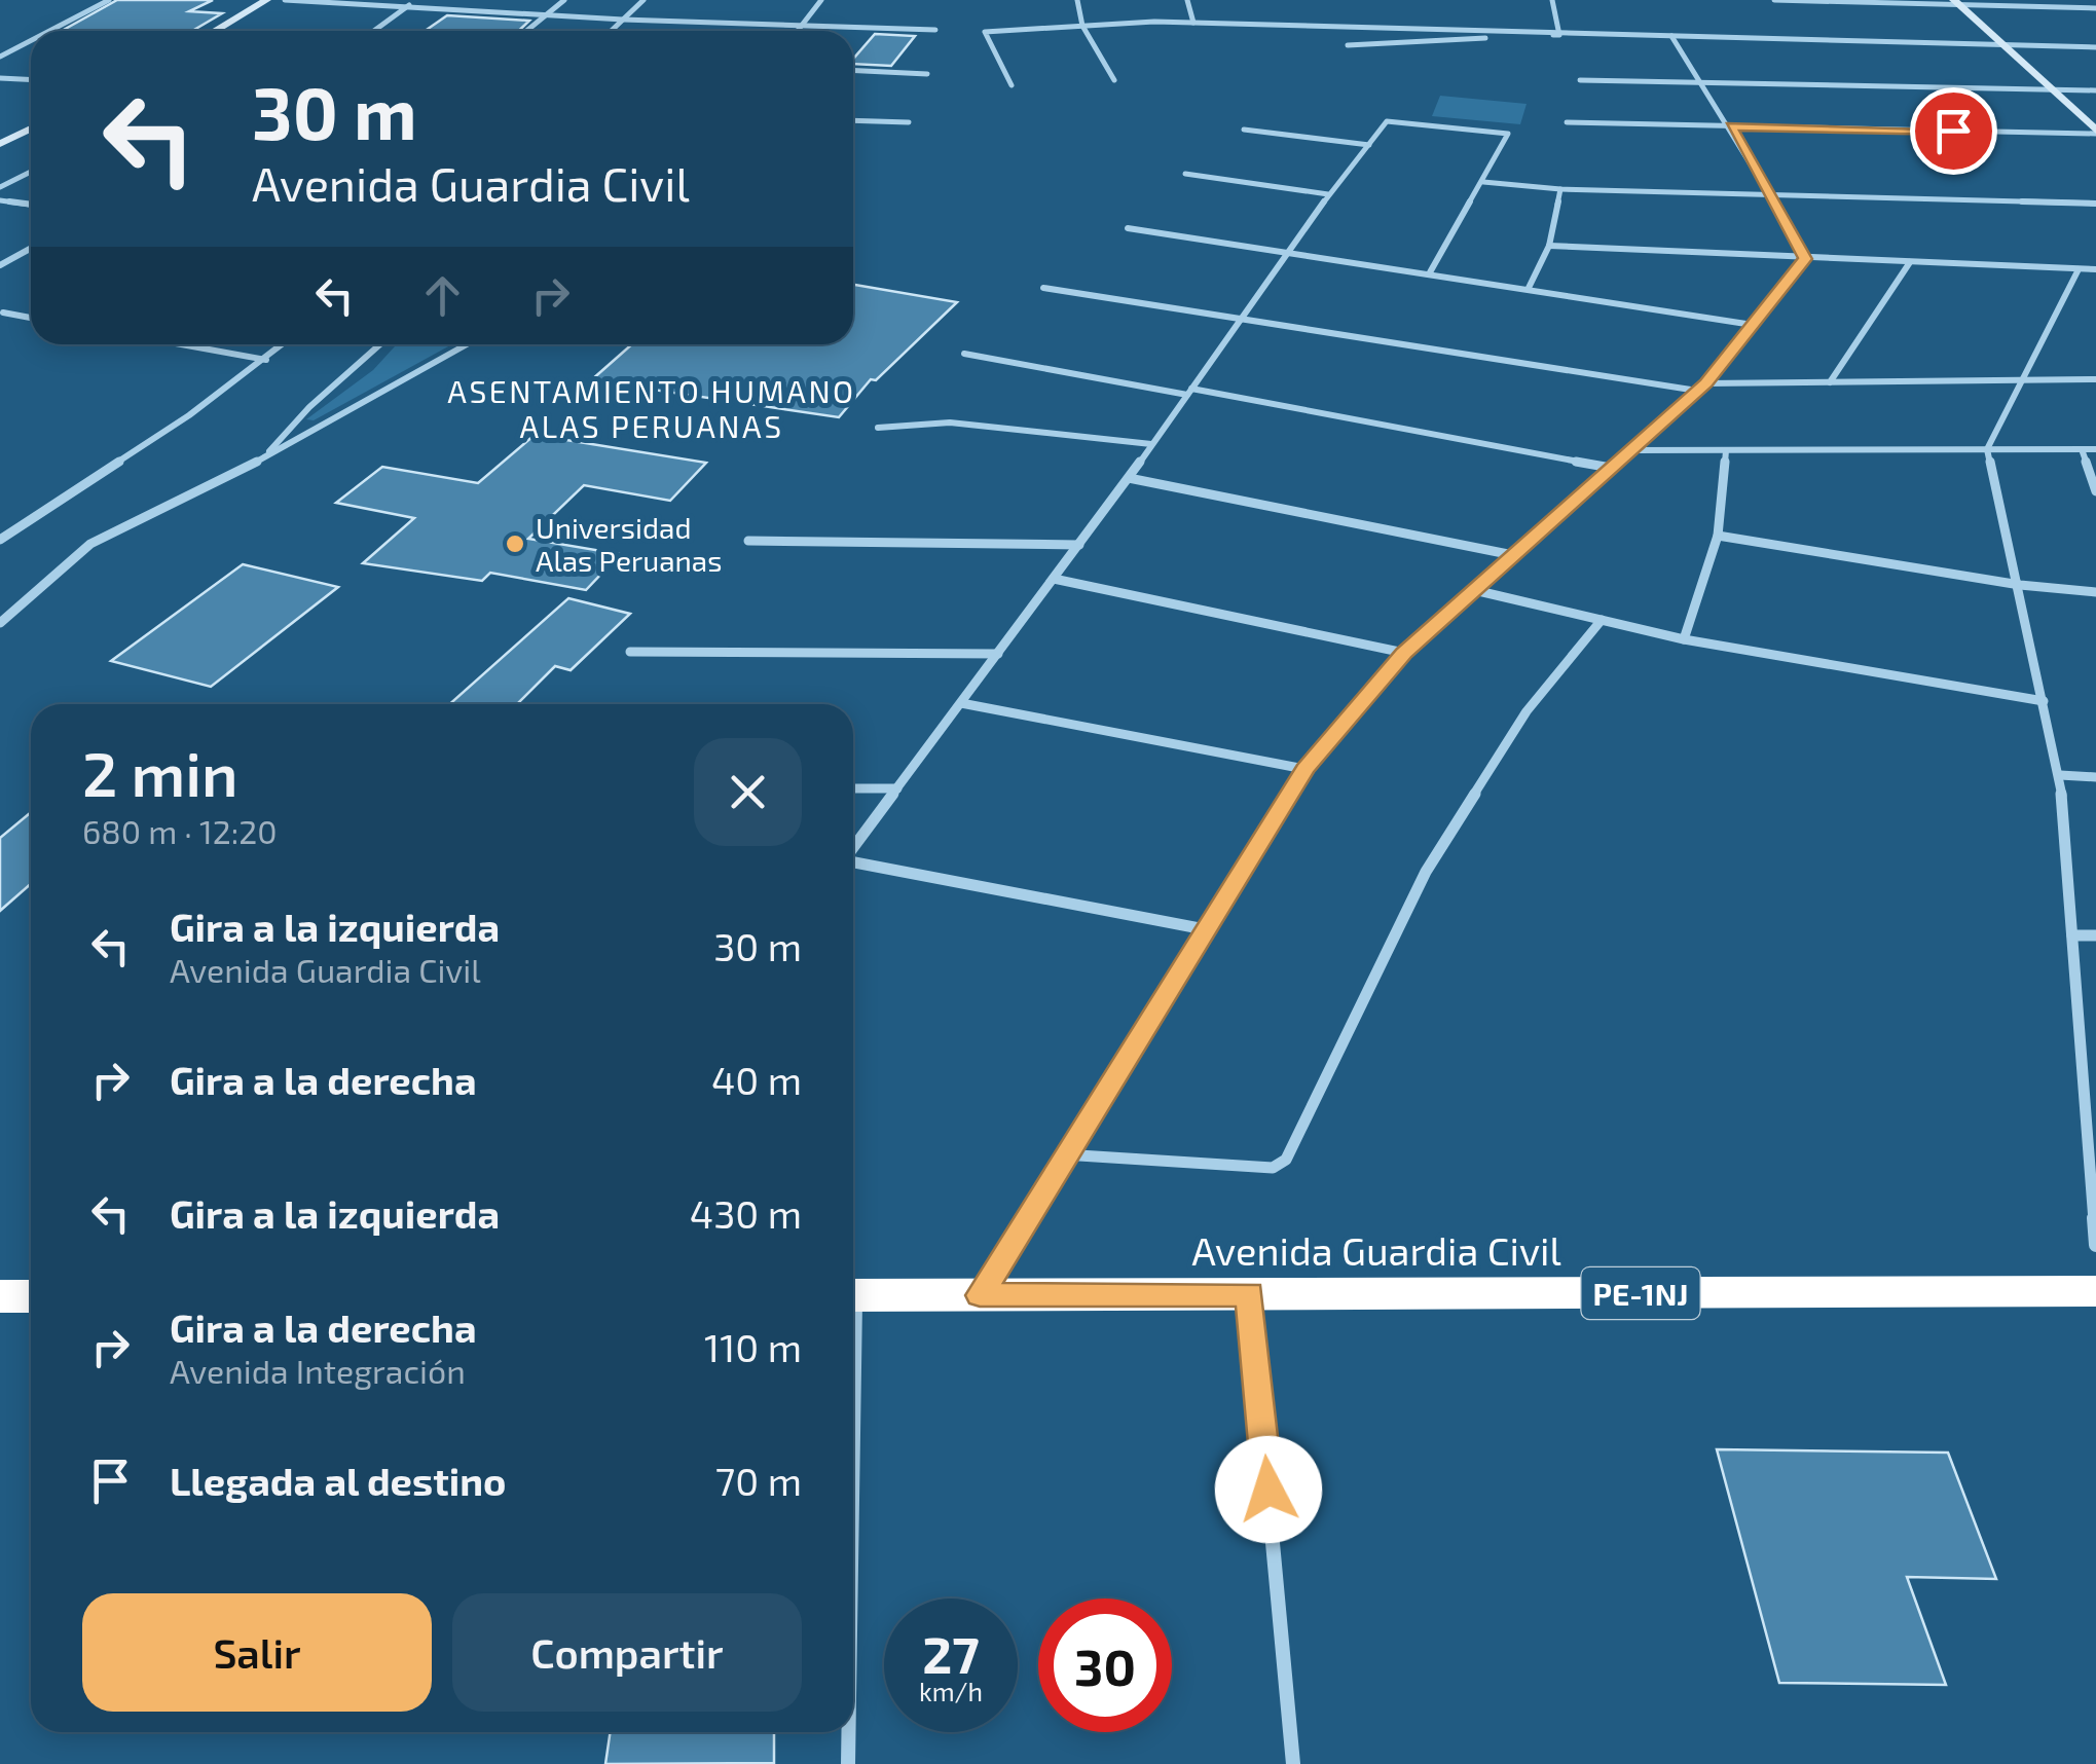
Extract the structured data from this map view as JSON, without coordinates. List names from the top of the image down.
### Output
{
  "streets": {
    "highway": ["Avenida Guardia Civil", "PE-1NJ"]
  },
  "districts": ["ASENTAMIENTO HUMANO ALAS PERUANAS"],
  "places": ["Universidad Alas Peruanas"],
  "page": {
    "turn": ["30 m", "Avenida Guardia Civil"],
    "heading": ["2 min", "680 m · 12:20"],
    "list": [
      {
        "name": "Gira a la izquierda",
        "note": "Avenida Guardia Civil",
        "value": "30 m"
      },
      {
        "name": "Gira a la derecha",
        "value": "40 m"
      },
      {
        "name": "Gira a la izquierda",
        "value": "430 m"
      },
      {
        "name": "Gira a la derecha",
        "note": "Avenida Integración",
        "value": "110 m"
      },
      {
        "name": "Llegada al destino",
        "value": "70 m"
      }
    ],
    "buttons": ["Salir", "Compartir"],
    "speed": "27 km/h",
    "limit": "30"
  }
}
